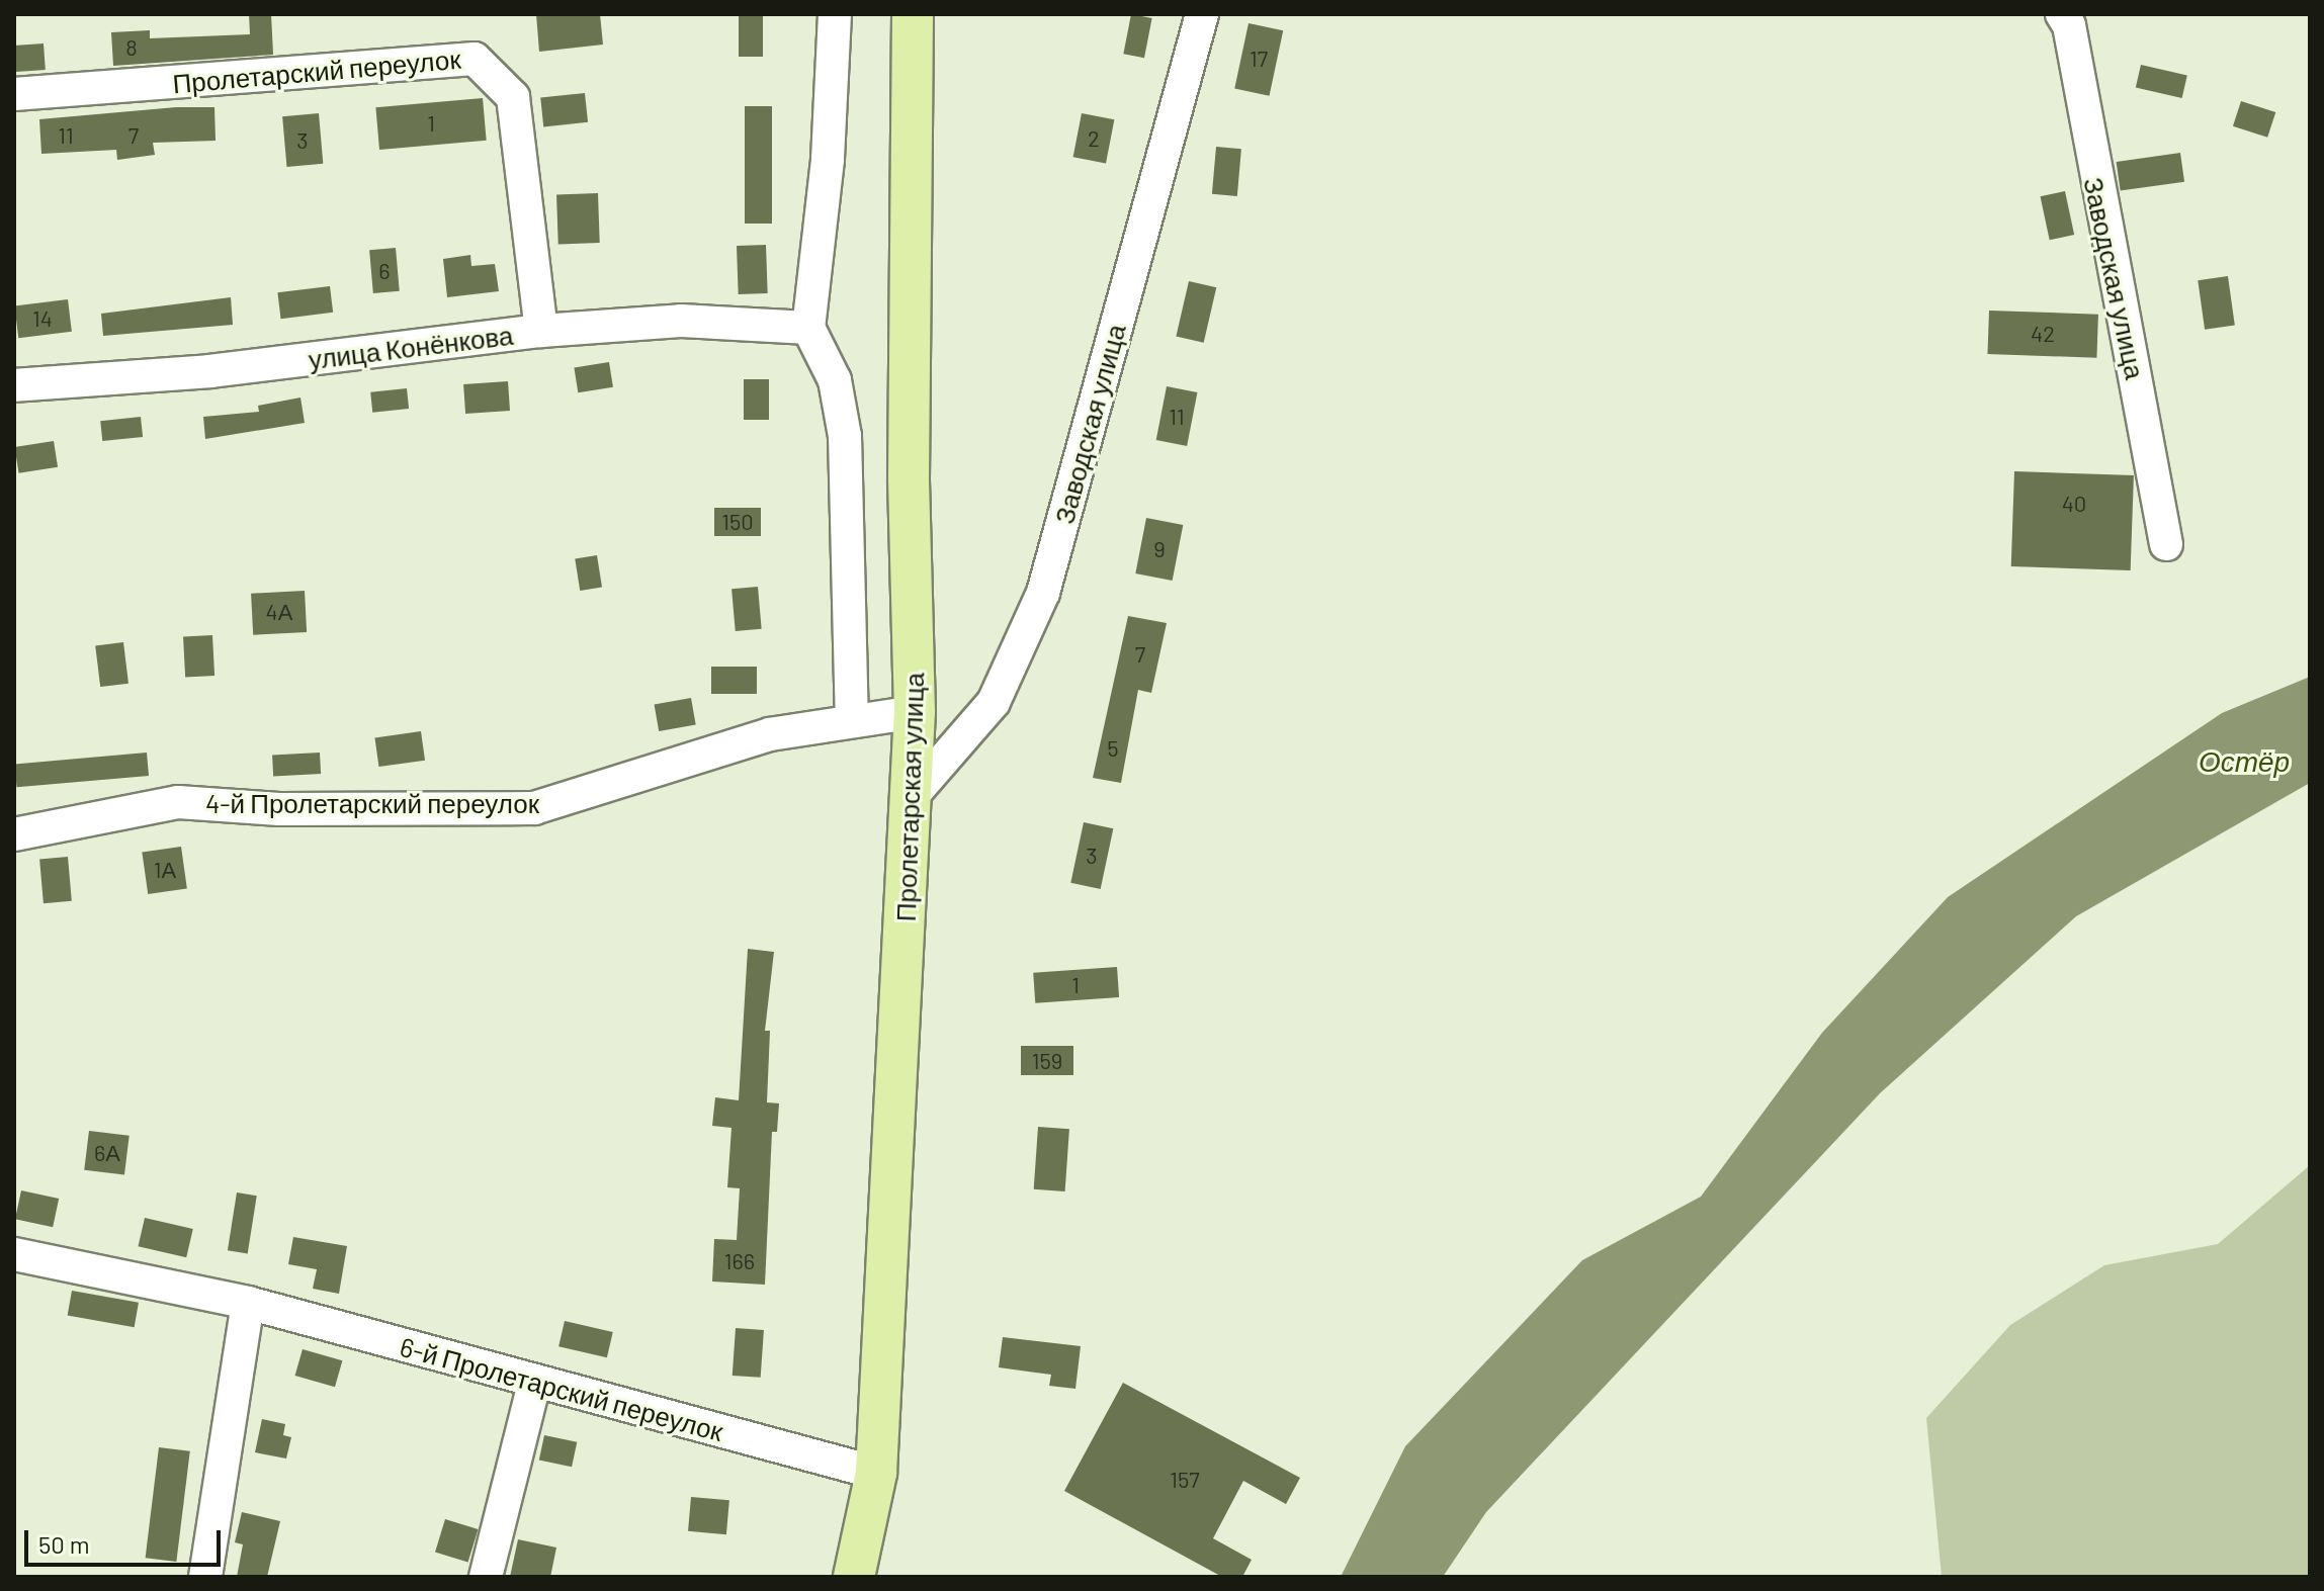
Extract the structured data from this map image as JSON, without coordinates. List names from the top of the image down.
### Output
{
  "streets": {
    "main road": ["Пролетарская улица"],
    "street": [
      "Пролетарский переулок",
      "Заводская улица",
      "улица Конёнкова",
      "4-й Пролетарский переулок",
      "6-й Пролетарский переулок"
    ]
  },
  "crossings": [
    ["Пролетарский переулок", "улица Конёнкова"],
    ["Заводская улица", "Пролетарская улица"],
    ["Пролетарская улица", "4-й Пролетарский переулок"],
    ["Пролетарская улица", "6-й Пролетарский переулок"]
  ],
  "water": ["Остёр"],
  "house_numbers": [
    "8",
    "17",
    "1",
    "11",
    "7",
    "2",
    "3",
    "6",
    "14",
    "42",
    "11",
    "40",
    "150",
    "9",
    "4А",
    "7",
    "5",
    "3",
    "1А",
    "1",
    "159",
    "6А",
    "166",
    "157"
  ],
  "scale_bar": "50 m"
}
